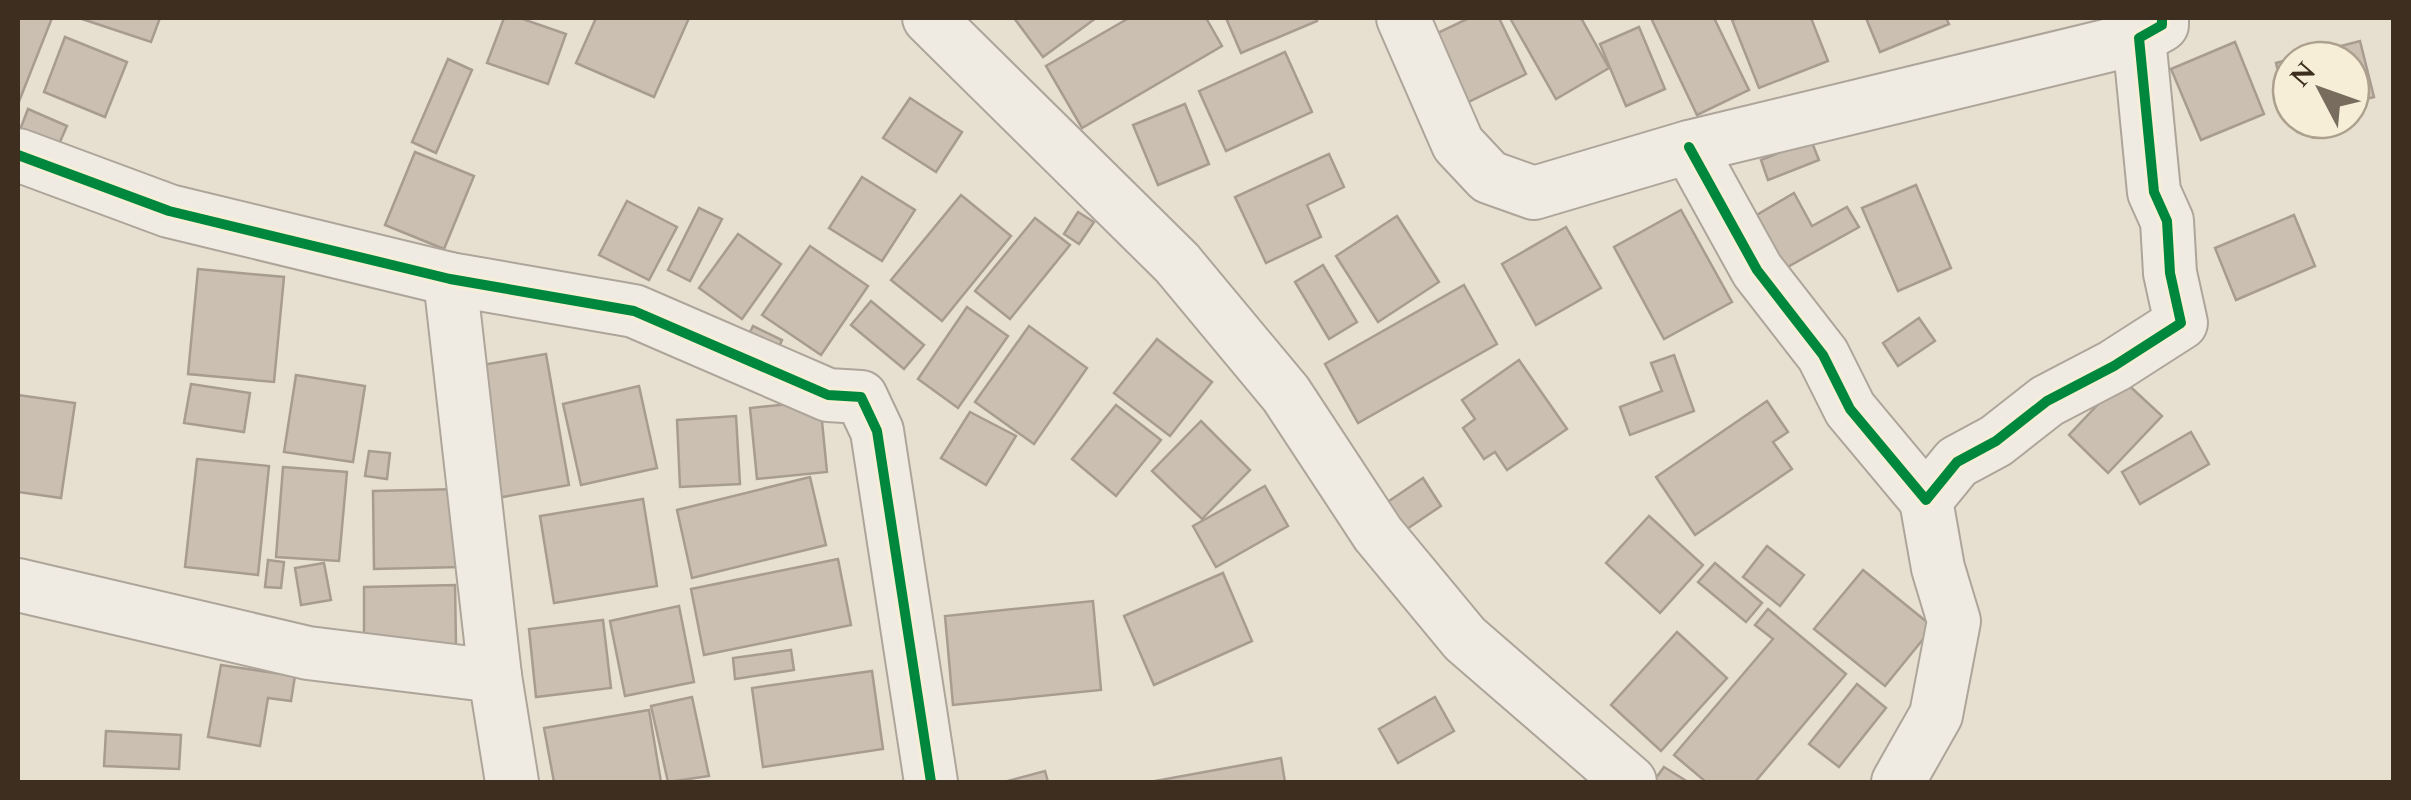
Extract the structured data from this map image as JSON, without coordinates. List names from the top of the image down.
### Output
{
  "north": "top left"
}
